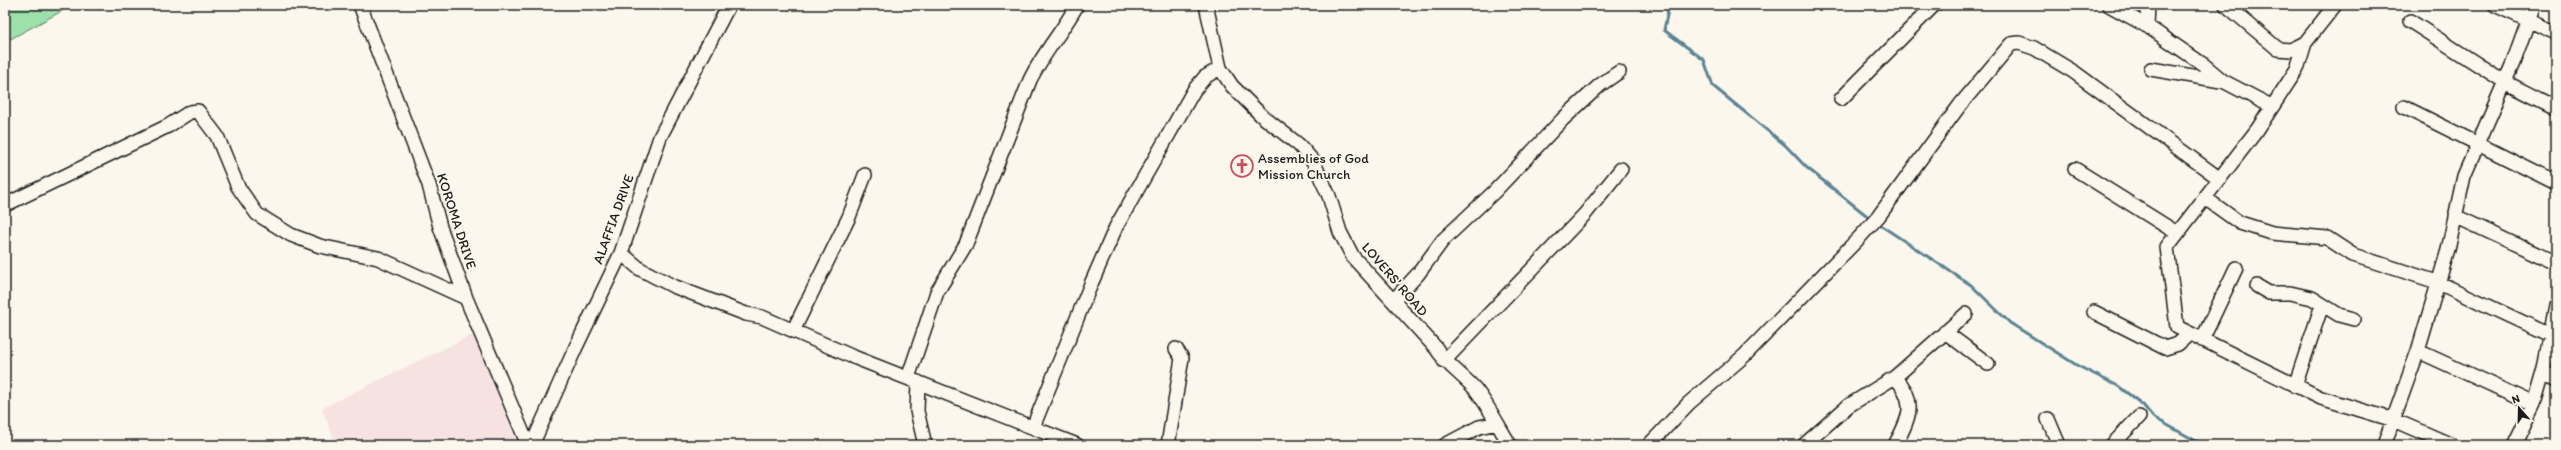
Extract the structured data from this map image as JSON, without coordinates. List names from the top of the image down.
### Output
{
  "streets": {
    "street": ["ALAFFIA DRIVE", "KOROMA DRIVE", "LOVERS' ROAD"]
  },
  "crossings": [
    ["ALAFFIA DRIVE", "KOROMA DRIVE"]
  ],
  "places": {
    "church": ["Assemblies of God Mission Church"]
  },
  "north": "top"
}
